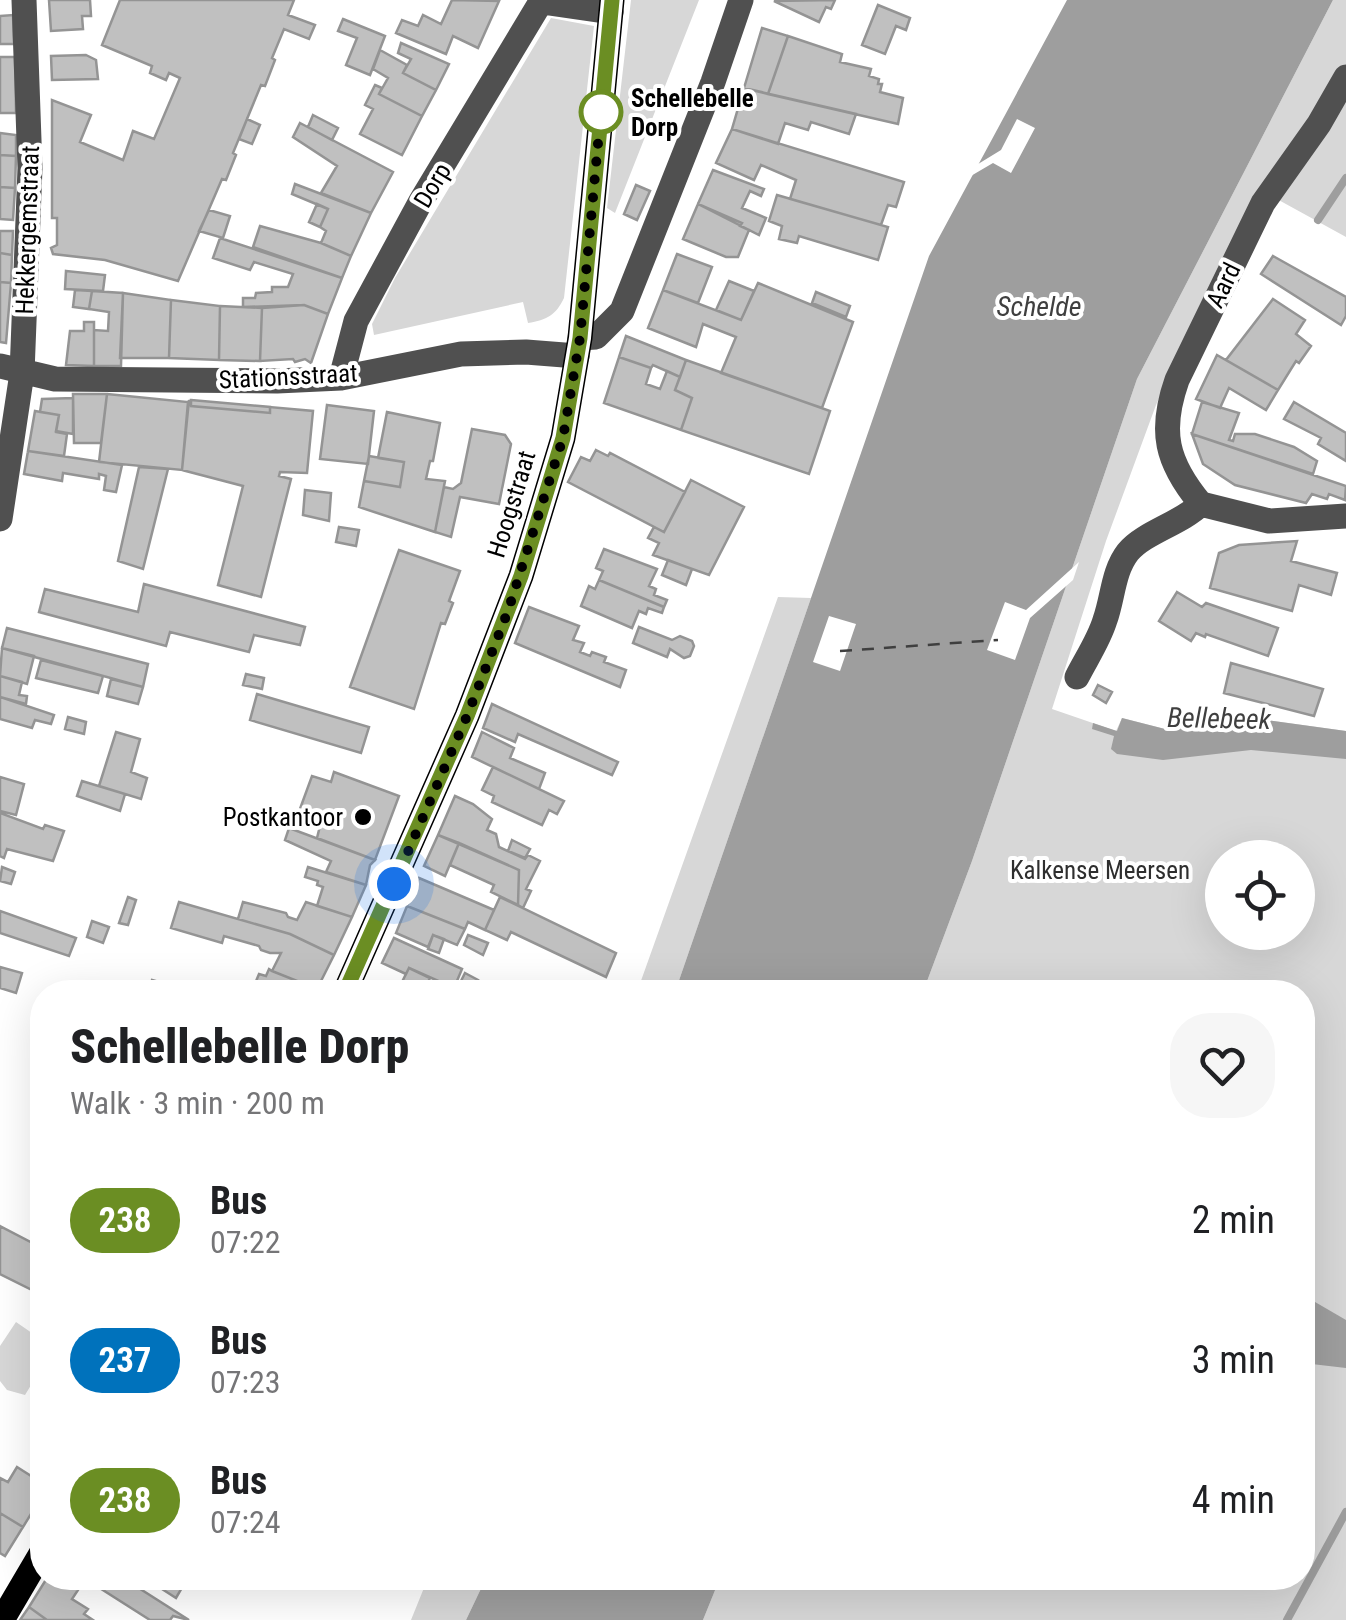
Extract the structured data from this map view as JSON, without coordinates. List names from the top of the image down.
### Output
{
  "streets": {
    "main road": ["Hoogstraat"],
    "street": [
      "Dorp",
      "Hekkergemstraat",
      "Aard",
      "Stationsstraat"
    ]
  },
  "crossings": [
    ["Dorp", "Stationsstraat"],
    ["Dorp", "Hoogstraat"],
    ["Hekkergemstraat", "Stationsstraat"],
    ["Stationsstraat", "Hoogstraat"]
  ],
  "water": ["Schelde", "Bellebeek"],
  "parks": ["Kalkense Meersen"],
  "places": ["Schellebelle Dorp", "Postkantoor"],
  "lines": ["bus line 238"],
  "page": {
    "heading": ["Schellebelle Dorp", "Walk · 3 min · 200 m"],
    "list": [
      {
        "mark": "238",
        "name": "Bus",
        "note": "07:22",
        "value": "2 min"
      },
      {
        "mark": "237",
        "name": "Bus",
        "note": "07:23",
        "value": "3 min"
      },
      {
        "mark": "238",
        "name": "Bus",
        "note": "07:24",
        "value": "4 min"
      }
    ]
  }
}
